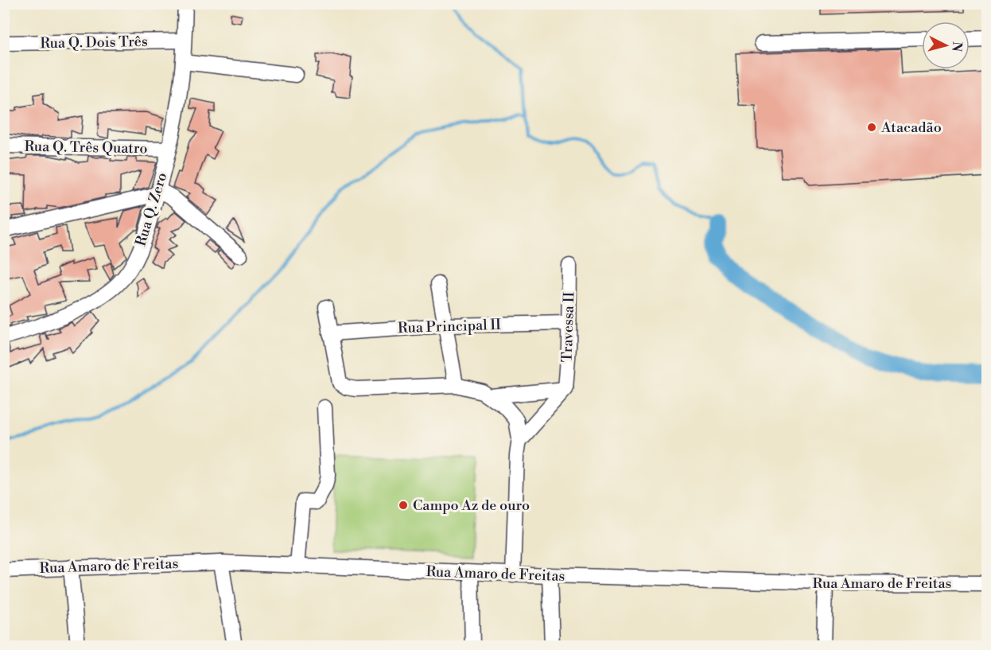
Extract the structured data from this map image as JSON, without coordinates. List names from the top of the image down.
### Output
{
  "streets": {
    "street": [
      "Rua Q. Dois Três",
      "Rua Q. Três Quatro",
      "Rua Q. Zero",
      "Rua Principal II",
      "Travessa II",
      "Rua Amaro de Freitas"
    ]
  },
  "crossings": [
    ["Rua Q. Dois Três", "Rua Q. Zero"],
    ["Rua Q. Três Quatro", "Rua Q. Zero"],
    ["Rua Principal II", "Travessa II"]
  ],
  "places": ["Atacadão", "Campo Az de ouro"],
  "north": "right"
}
